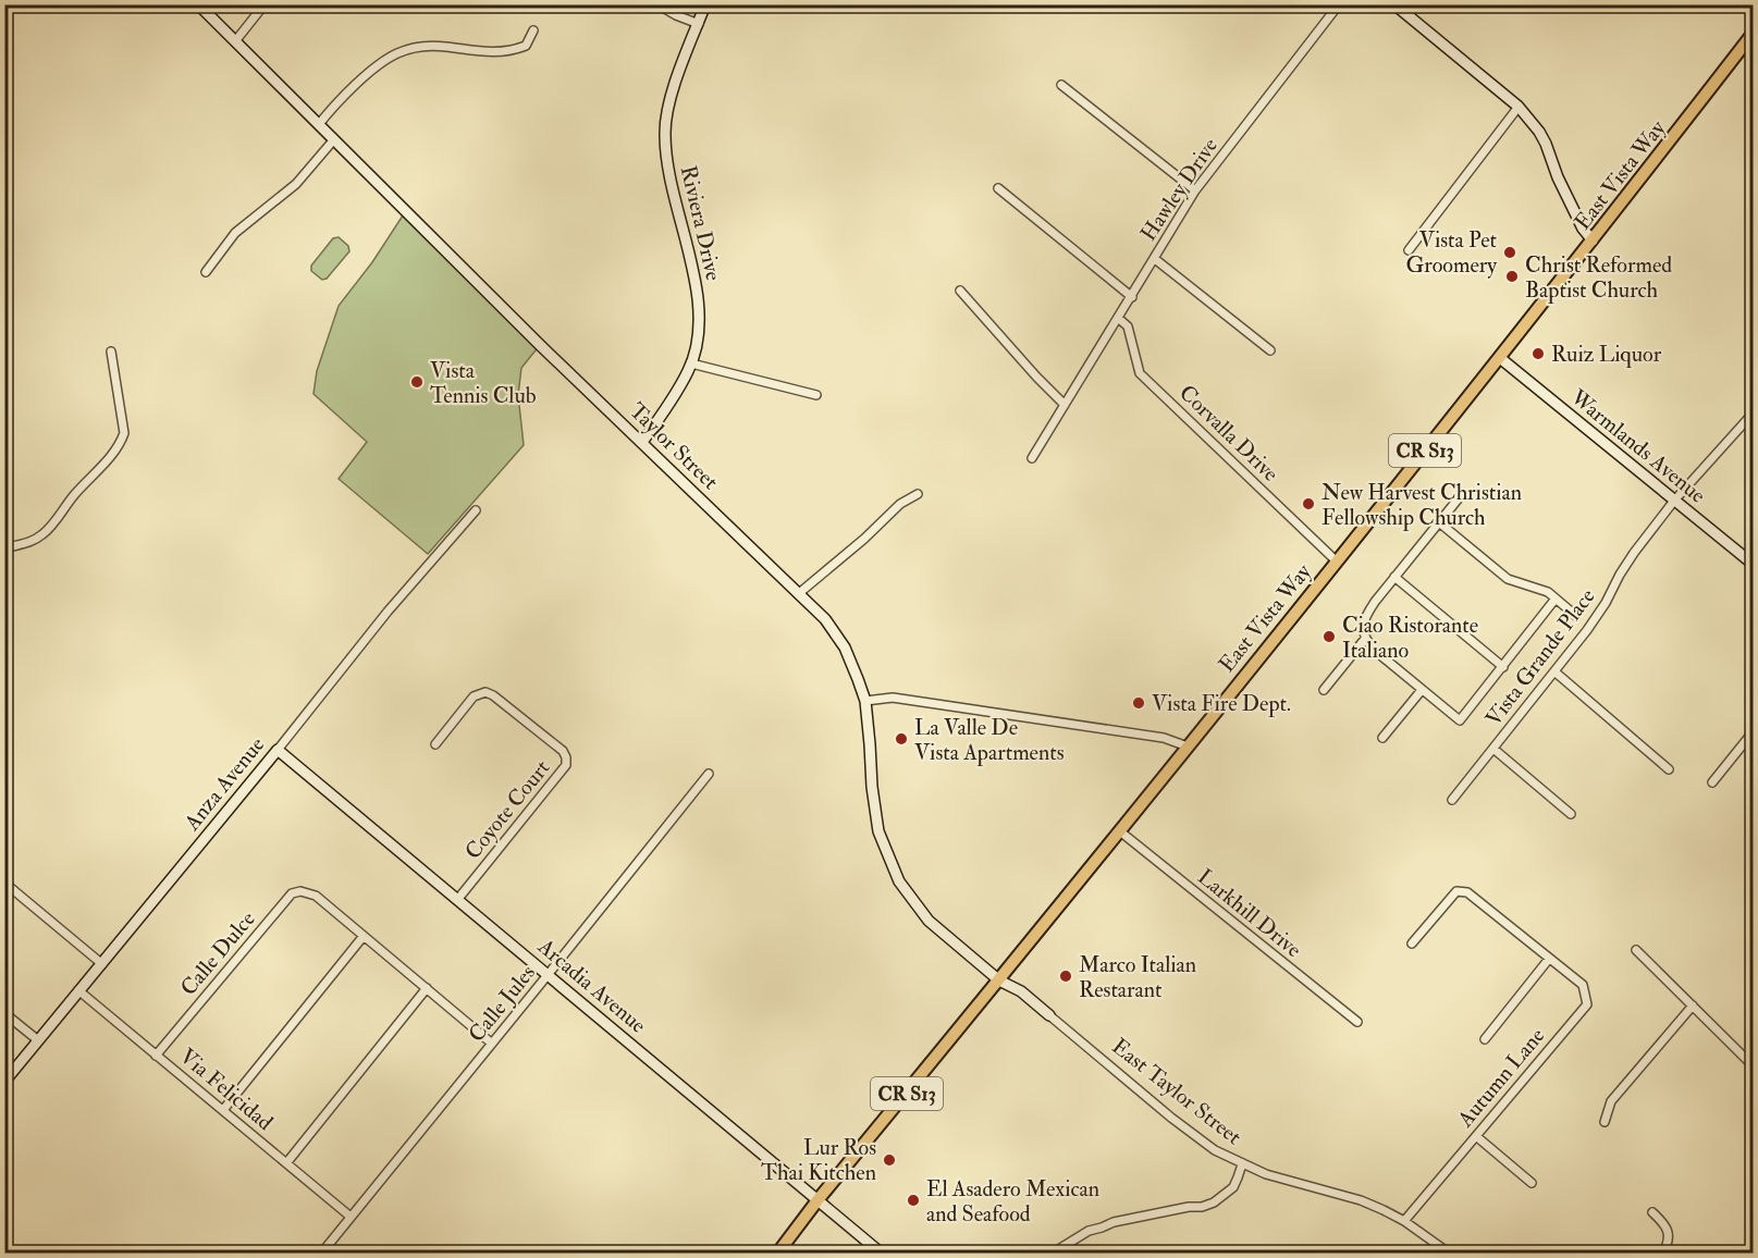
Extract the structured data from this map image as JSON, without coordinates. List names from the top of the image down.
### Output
{
  "streets": {
    "main road": ["East Vista Way", "CR S13"],
    "street": [
      "Hawley Drive",
      "Riviera Drive",
      "Corvalla Drive",
      "Taylor Street",
      "Warmlands Avenue",
      "Vista Grande Place",
      "Anza Avenue",
      "Coyote Court",
      "Larkhill Drive",
      "Calle Dulce",
      "Arcadia Avenue",
      "Calle Jules",
      "Autumn Lane",
      "Via Felicidad",
      "East Taylor Street"
    ]
  },
  "crossings": [
    ["East Vista Way", "Corvalla Drive"],
    ["East Vista Way", "Taylor Street"],
    ["East Vista Way", "Warmlands Avenue"],
    ["East Vista Way", "Larkhill Drive"],
    ["East Vista Way", "Arcadia Avenue"],
    ["East Vista Way", "East Taylor Street"],
    ["Hawley Drive", "Corvalla Drive"],
    ["Riviera Drive", "Taylor Street"],
    ["Taylor Street", "East Taylor Street"],
    ["Warmlands Avenue", "Vista Grande Place"],
    ["Anza Avenue", "Arcadia Avenue"],
    ["Anza Avenue", "Via Felicidad"],
    ["Coyote Court", "Arcadia Avenue"],
    ["Calle Dulce", "Via Felicidad"],
    ["Arcadia Avenue", "Calle Jules"],
    ["Calle Jules", "Via Felicidad"],
    ["Autumn Lane", "East Taylor Street"]
  ],
  "places": [
    "Vista Pet Groomery",
    "Christ Reformed Baptist Church",
    "Ruiz Liquor",
    "Vista Tennis Club",
    "New Harvest Christian Fellowship Church",
    "Ciao Ristorante Italiano",
    "Vista Fire Dept.",
    "La Valle De Vista Apartments",
    "Marco Italian Restarant",
    "Lur Ros Thai Kitchen",
    "El Asadero Mexican and Seafood"
  ]
}
